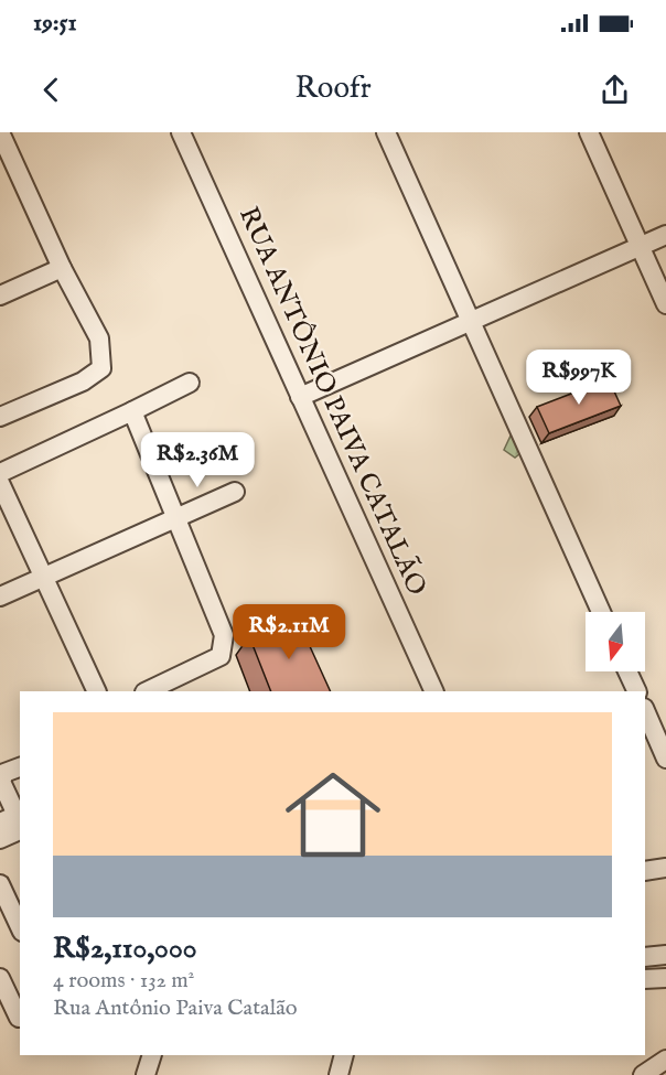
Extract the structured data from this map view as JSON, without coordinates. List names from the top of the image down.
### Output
{
  "streets": {
    "street": ["RUA ANTÔNIO PAIVA CATALÃO"]
  },
  "north": "bottom",
  "page": {
    "status": "19:51",
    "header": "Roofr",
    "price": ["R$997K", "R$2.36M", "R$2.11M"],
    "list": [
      {
        "name": "R$2,110,000",
        "note": "4 rooms · 132 m² · Rua Antônio Paiva Catalão"
      }
    ]
  }
}
